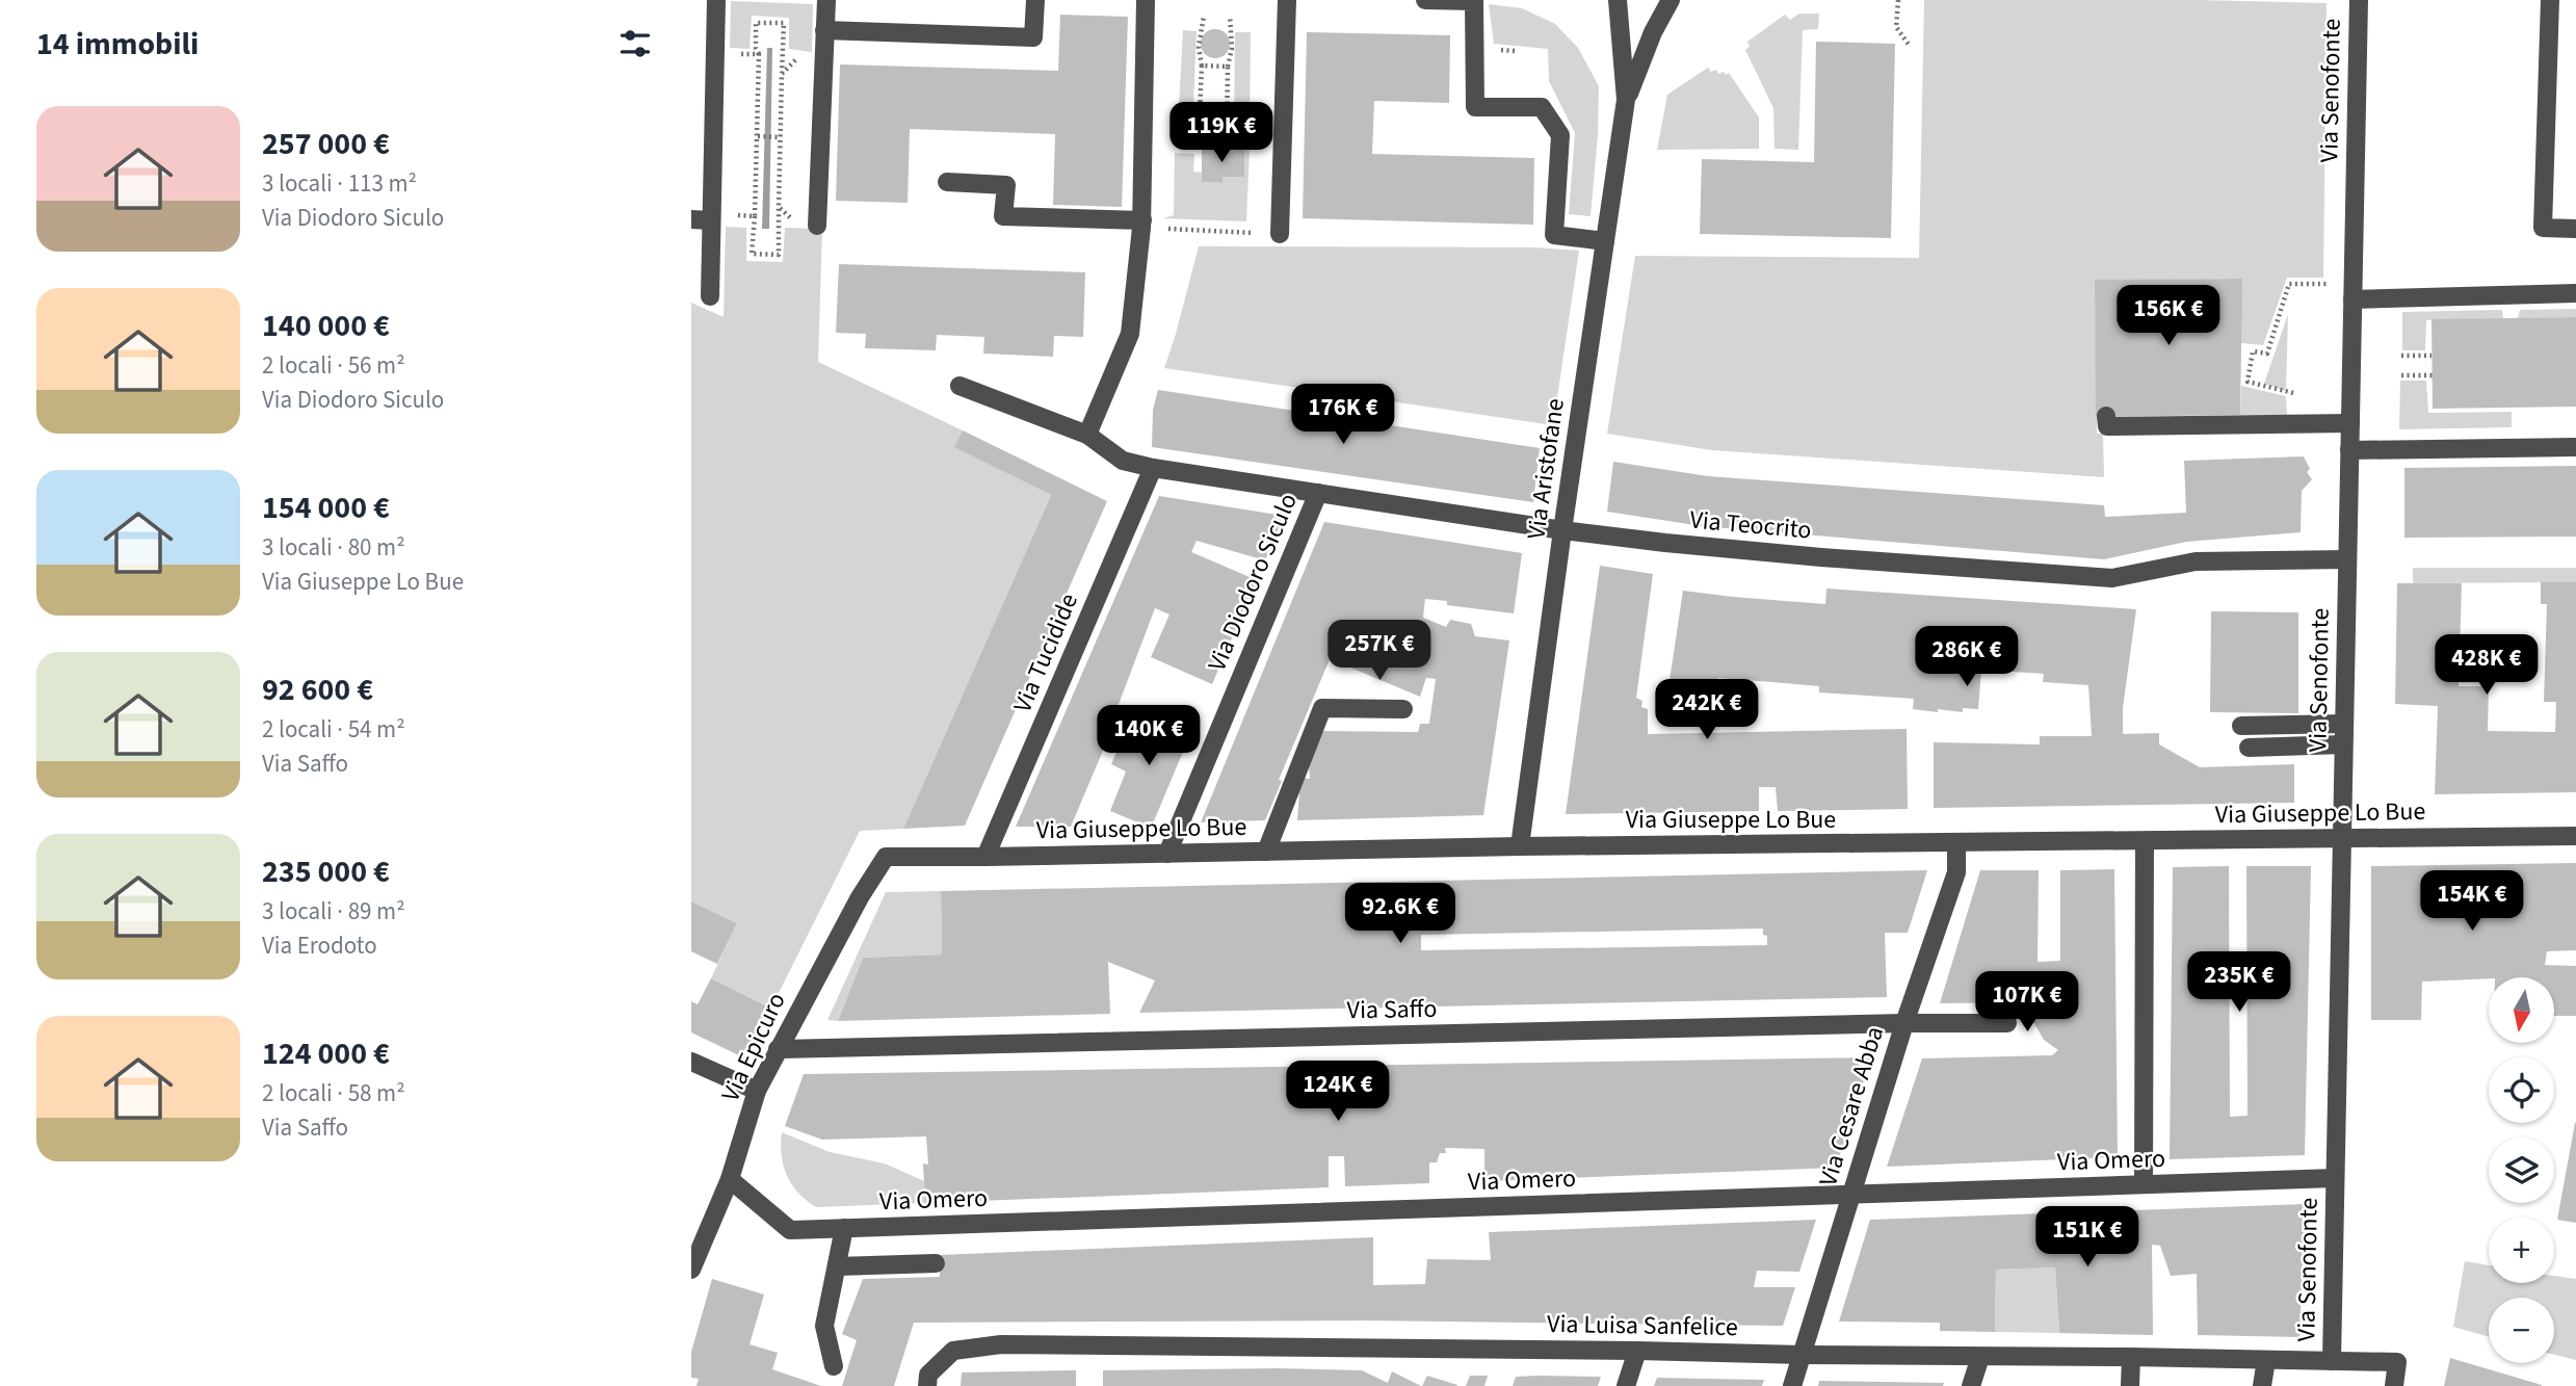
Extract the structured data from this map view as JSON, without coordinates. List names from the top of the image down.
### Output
{
  "streets": {
    "street": [
      "Via Senofonte",
      "Via Aristofane",
      "Via Teocrito",
      "Via Diodoro Siculo",
      "Via Tucidide",
      "Via Giuseppe Lo Bue",
      "Via Saffo",
      "Via Epicuro",
      "Via Cesare Abba",
      "Via Omero",
      "Via Luisa Sanfelice"
    ]
  },
  "crossings": [
    ["Via Senofonte", "Via Teocrito"],
    ["Via Senofonte", "Via Giuseppe Lo Bue"],
    ["Via Senofonte", "Via Omero"],
    ["Via Senofonte", "Via Luisa Sanfelice"],
    ["Via Aristofane", "Via Teocrito"],
    ["Via Aristofane", "Via Giuseppe Lo Bue"],
    ["Via Teocrito", "Via Diodoro Siculo"],
    ["Via Teocrito", "Via Tucidide"],
    ["Via Diodoro Siculo", "Via Giuseppe Lo Bue"],
    ["Via Tucidide", "Via Giuseppe Lo Bue"],
    ["Via Giuseppe Lo Bue", "Via Epicuro"],
    ["Via Giuseppe Lo Bue", "Via Cesare Abba"],
    ["Via Saffo", "Via Epicuro"],
    ["Via Saffo", "Via Cesare Abba"],
    ["Via Epicuro", "Via Omero"],
    ["Via Cesare Abba", "Via Omero"],
    ["Via Cesare Abba", "Via Luisa Sanfelice"]
  ],
  "north": "bottom",
  "page": {
    "heading": "14 immobili",
    "list": [
      {
        "name": "257 000 €",
        "note": "3 locali · 113 m² · Via Diodoro Siculo"
      },
      {
        "name": "140 000 €",
        "note": "2 locali · 56 m² · Via Diodoro Siculo"
      },
      {
        "name": "154 000 €",
        "note": "3 locali · 80 m² · Via Giuseppe Lo Bue"
      },
      {
        "name": "92 600 €",
        "note": "2 locali · 54 m² · Via Saffo"
      },
      {
        "name": "235 000 €",
        "note": "3 locali · 89 m² · Via Erodoto"
      },
      {
        "name": "124 000 €",
        "note": "2 locali · 58 m² · Via Saffo"
      }
    ],
    "price": [
      "119K €",
      "156K €",
      "176K €",
      "257K €",
      "286K €",
      "428K €",
      "242K €",
      "140K €",
      "154K €",
      "92.6K €",
      "235K €",
      "107K €",
      "124K €",
      "151K €"
    ],
    "map_buttons": ["+", "−"]
  }
}
